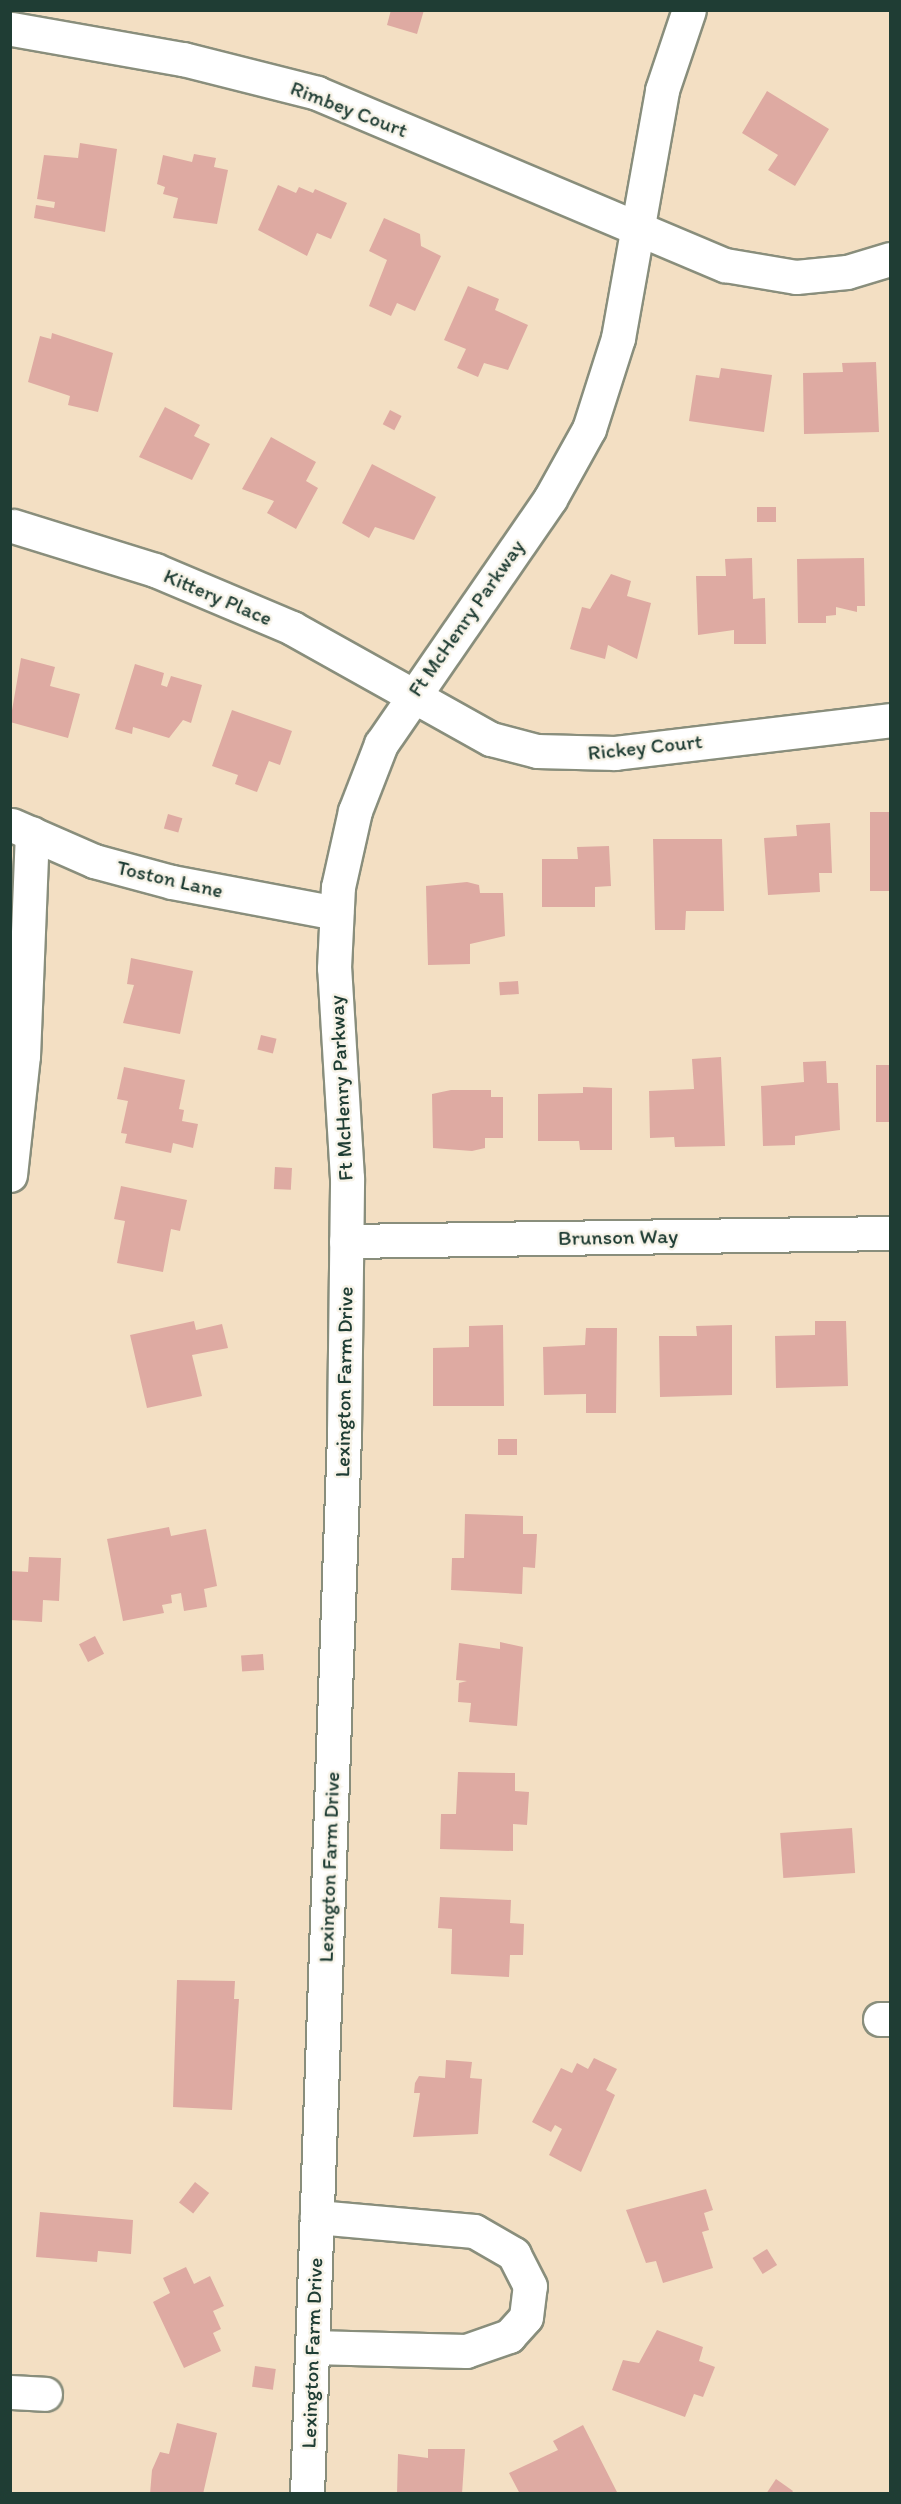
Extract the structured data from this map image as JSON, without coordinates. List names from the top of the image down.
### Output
{
  "streets": {
    "street": [
      "Rimbey Court",
      "Kittery Place",
      "Ft McHenry Parkway",
      "Rickey Court",
      "Toston Lane",
      "Brunson Way",
      "Lexington Farm Drive"
    ]
  },
  "crossings": [
    ["Rimbey Court", "Ft McHenry Parkway"],
    ["Kittery Place", "Ft McHenry Parkway"],
    ["Kittery Place", "Rickey Court"],
    ["Ft McHenry Parkway", "Rickey Court"],
    ["Ft McHenry Parkway", "Toston Lane"],
    ["Ft McHenry Parkway", "Brunson Way"],
    ["Ft McHenry Parkway", "Lexington Farm Drive"],
    ["Brunson Way", "Lexington Farm Drive"]
  ]
}
